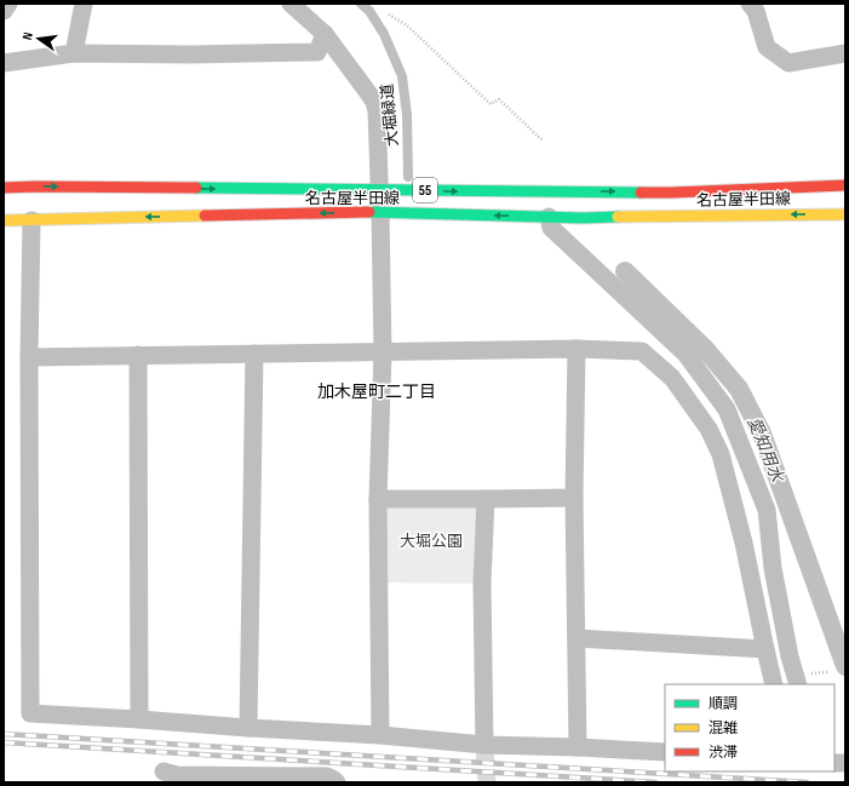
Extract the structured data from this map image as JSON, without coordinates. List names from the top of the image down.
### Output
{
  "streets": {
    "main road": ["55", "名古屋半田線"],
    "lane": ["大堀緑道"]
  },
  "districts": ["加木屋町二丁目"],
  "water": ["愛知用水"],
  "parks": ["大堀公園"],
  "legend": ["順調", "混雑", "渋滞"],
  "north": "left"
}
